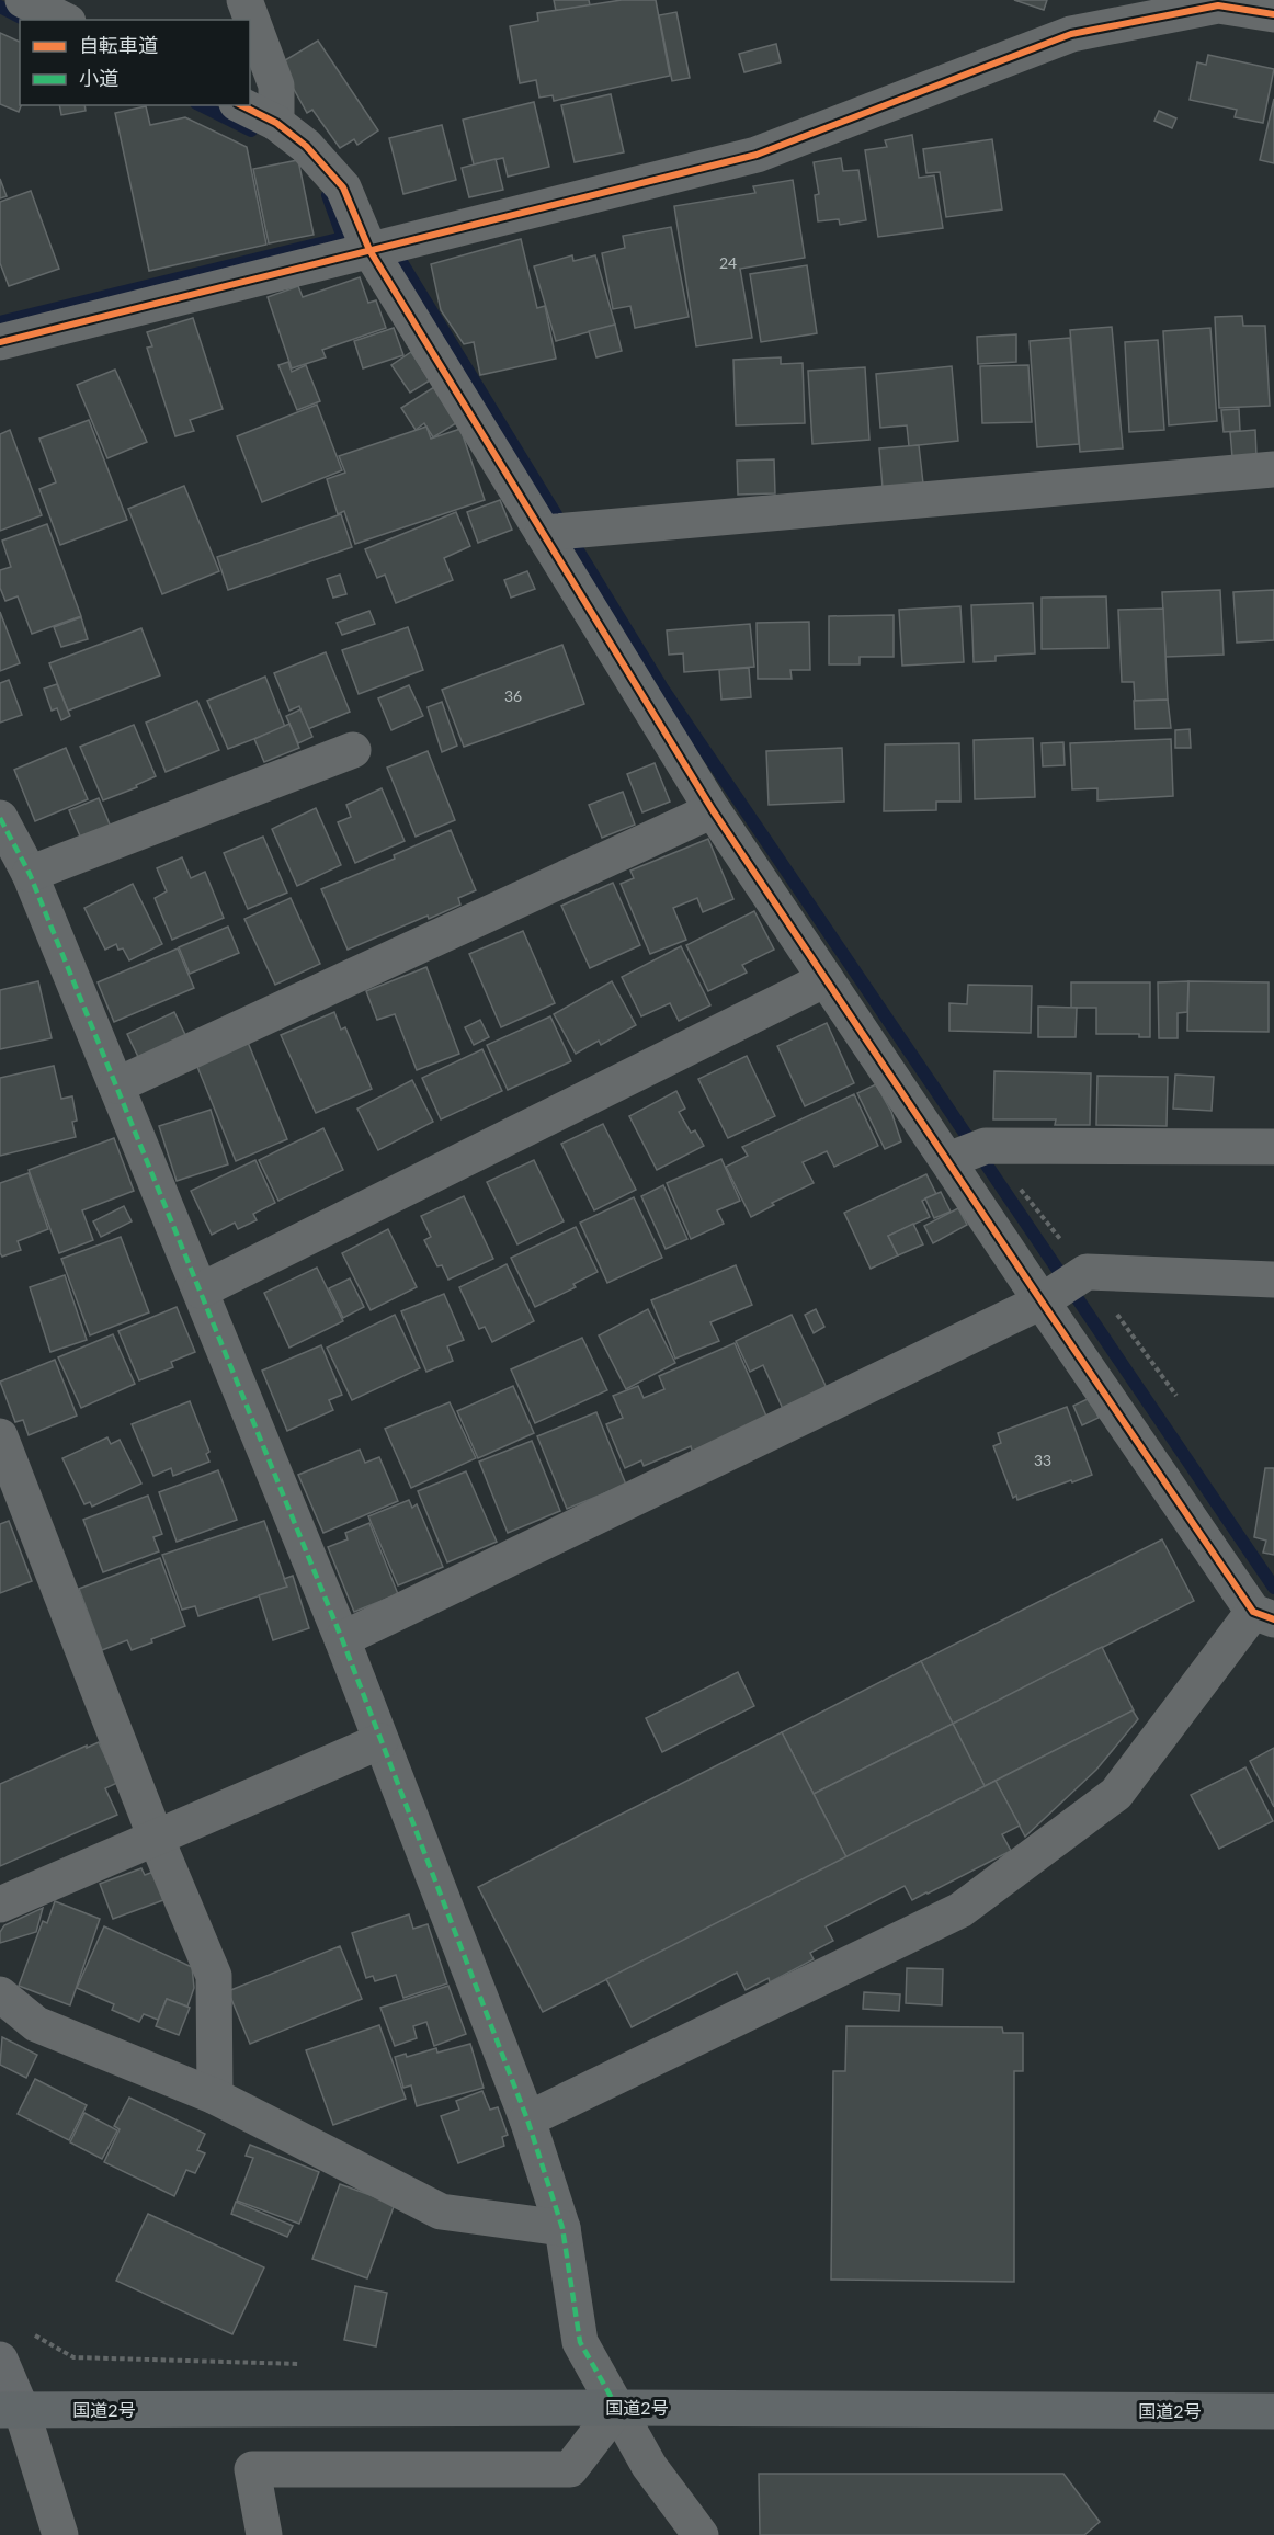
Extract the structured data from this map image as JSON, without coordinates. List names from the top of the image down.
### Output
{
  "streets": {
    "highway": ["国道2号"]
  },
  "house_numbers": ["24", "36", "33"],
  "legend": ["自転車道", "小道"]
}
